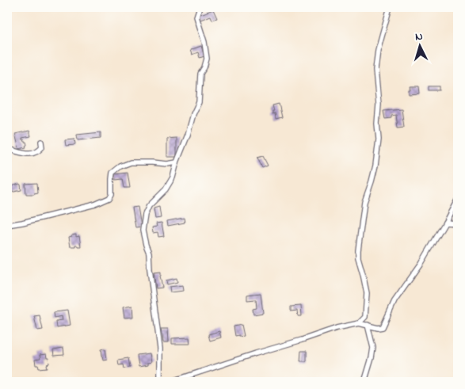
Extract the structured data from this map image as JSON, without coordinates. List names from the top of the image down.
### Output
{
  "north": "top"
}
